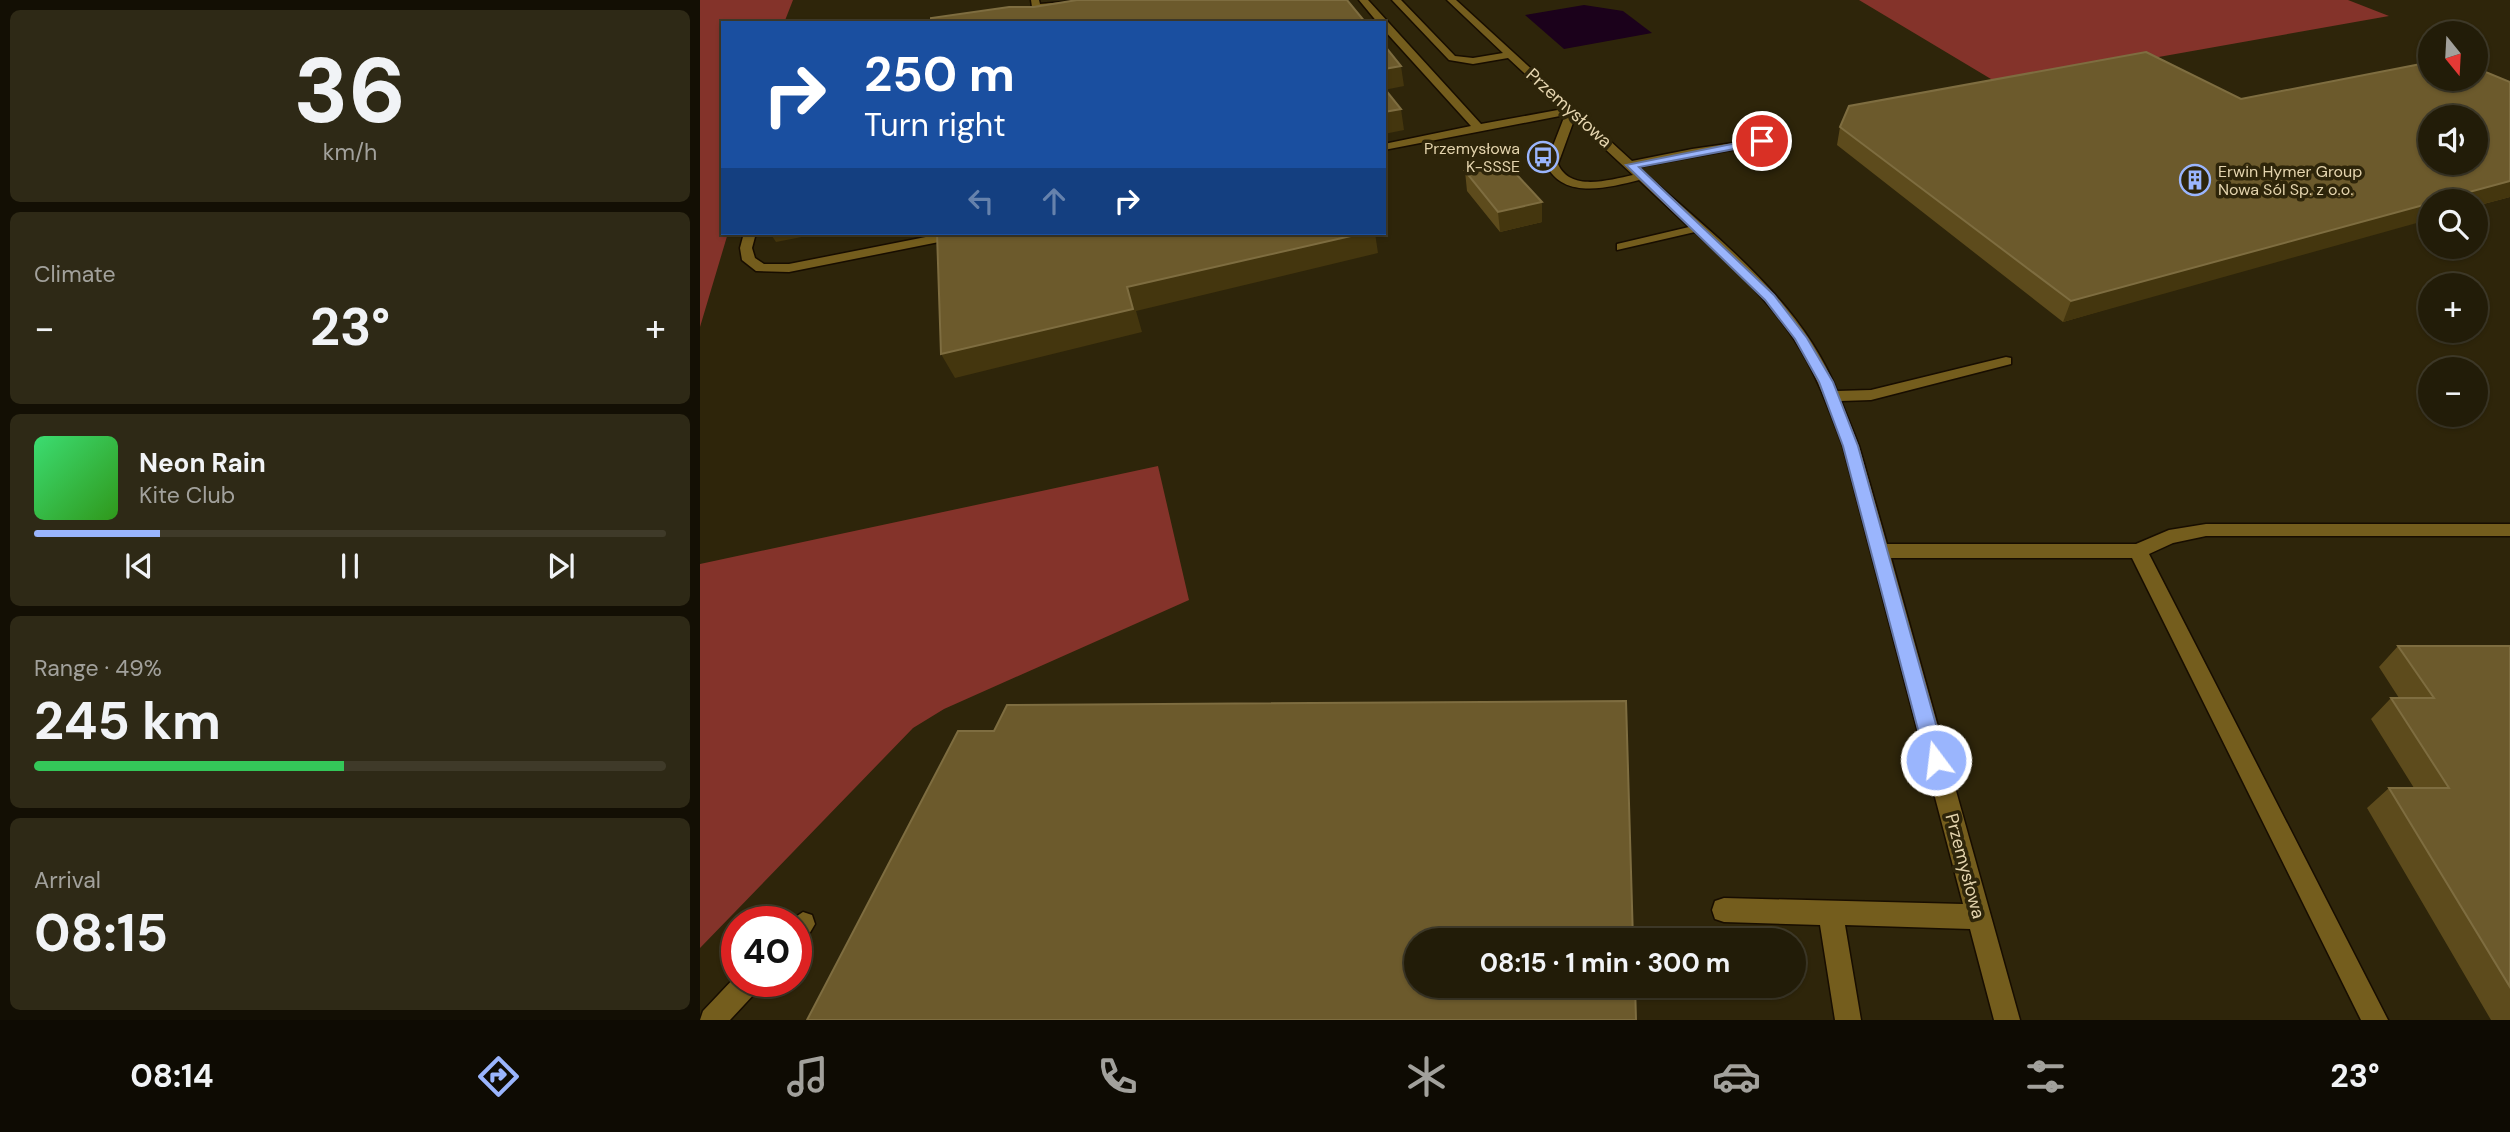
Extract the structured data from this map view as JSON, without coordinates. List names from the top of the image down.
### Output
{
  "streets": {
    "street": ["Przemysłowa"]
  },
  "places": {
    "bus stop": ["Przemysłowa K-SSSE"],
    "building": ["Erwin Hymer Group Nowa Sól Sp. z o.o."]
  },
  "north": "bottom",
  "page": {
    "tile": [
      ["36", "km/h"],
      "Climate",
      ["Range · 49%", "245 km"],
      ["Arrival", "08:15"]
    ],
    "map_buttons": ["+", "−"],
    "turn": ["250 m", "Turn right"],
    "heat": ["−", "23°", "+"],
    "song": ["Neon Rain", "Kite Club"],
    "limit": "40",
    "trip": "08:15 · 1 min · 300 m",
    "tabs": ["08:14", "23°"]
  }
}
